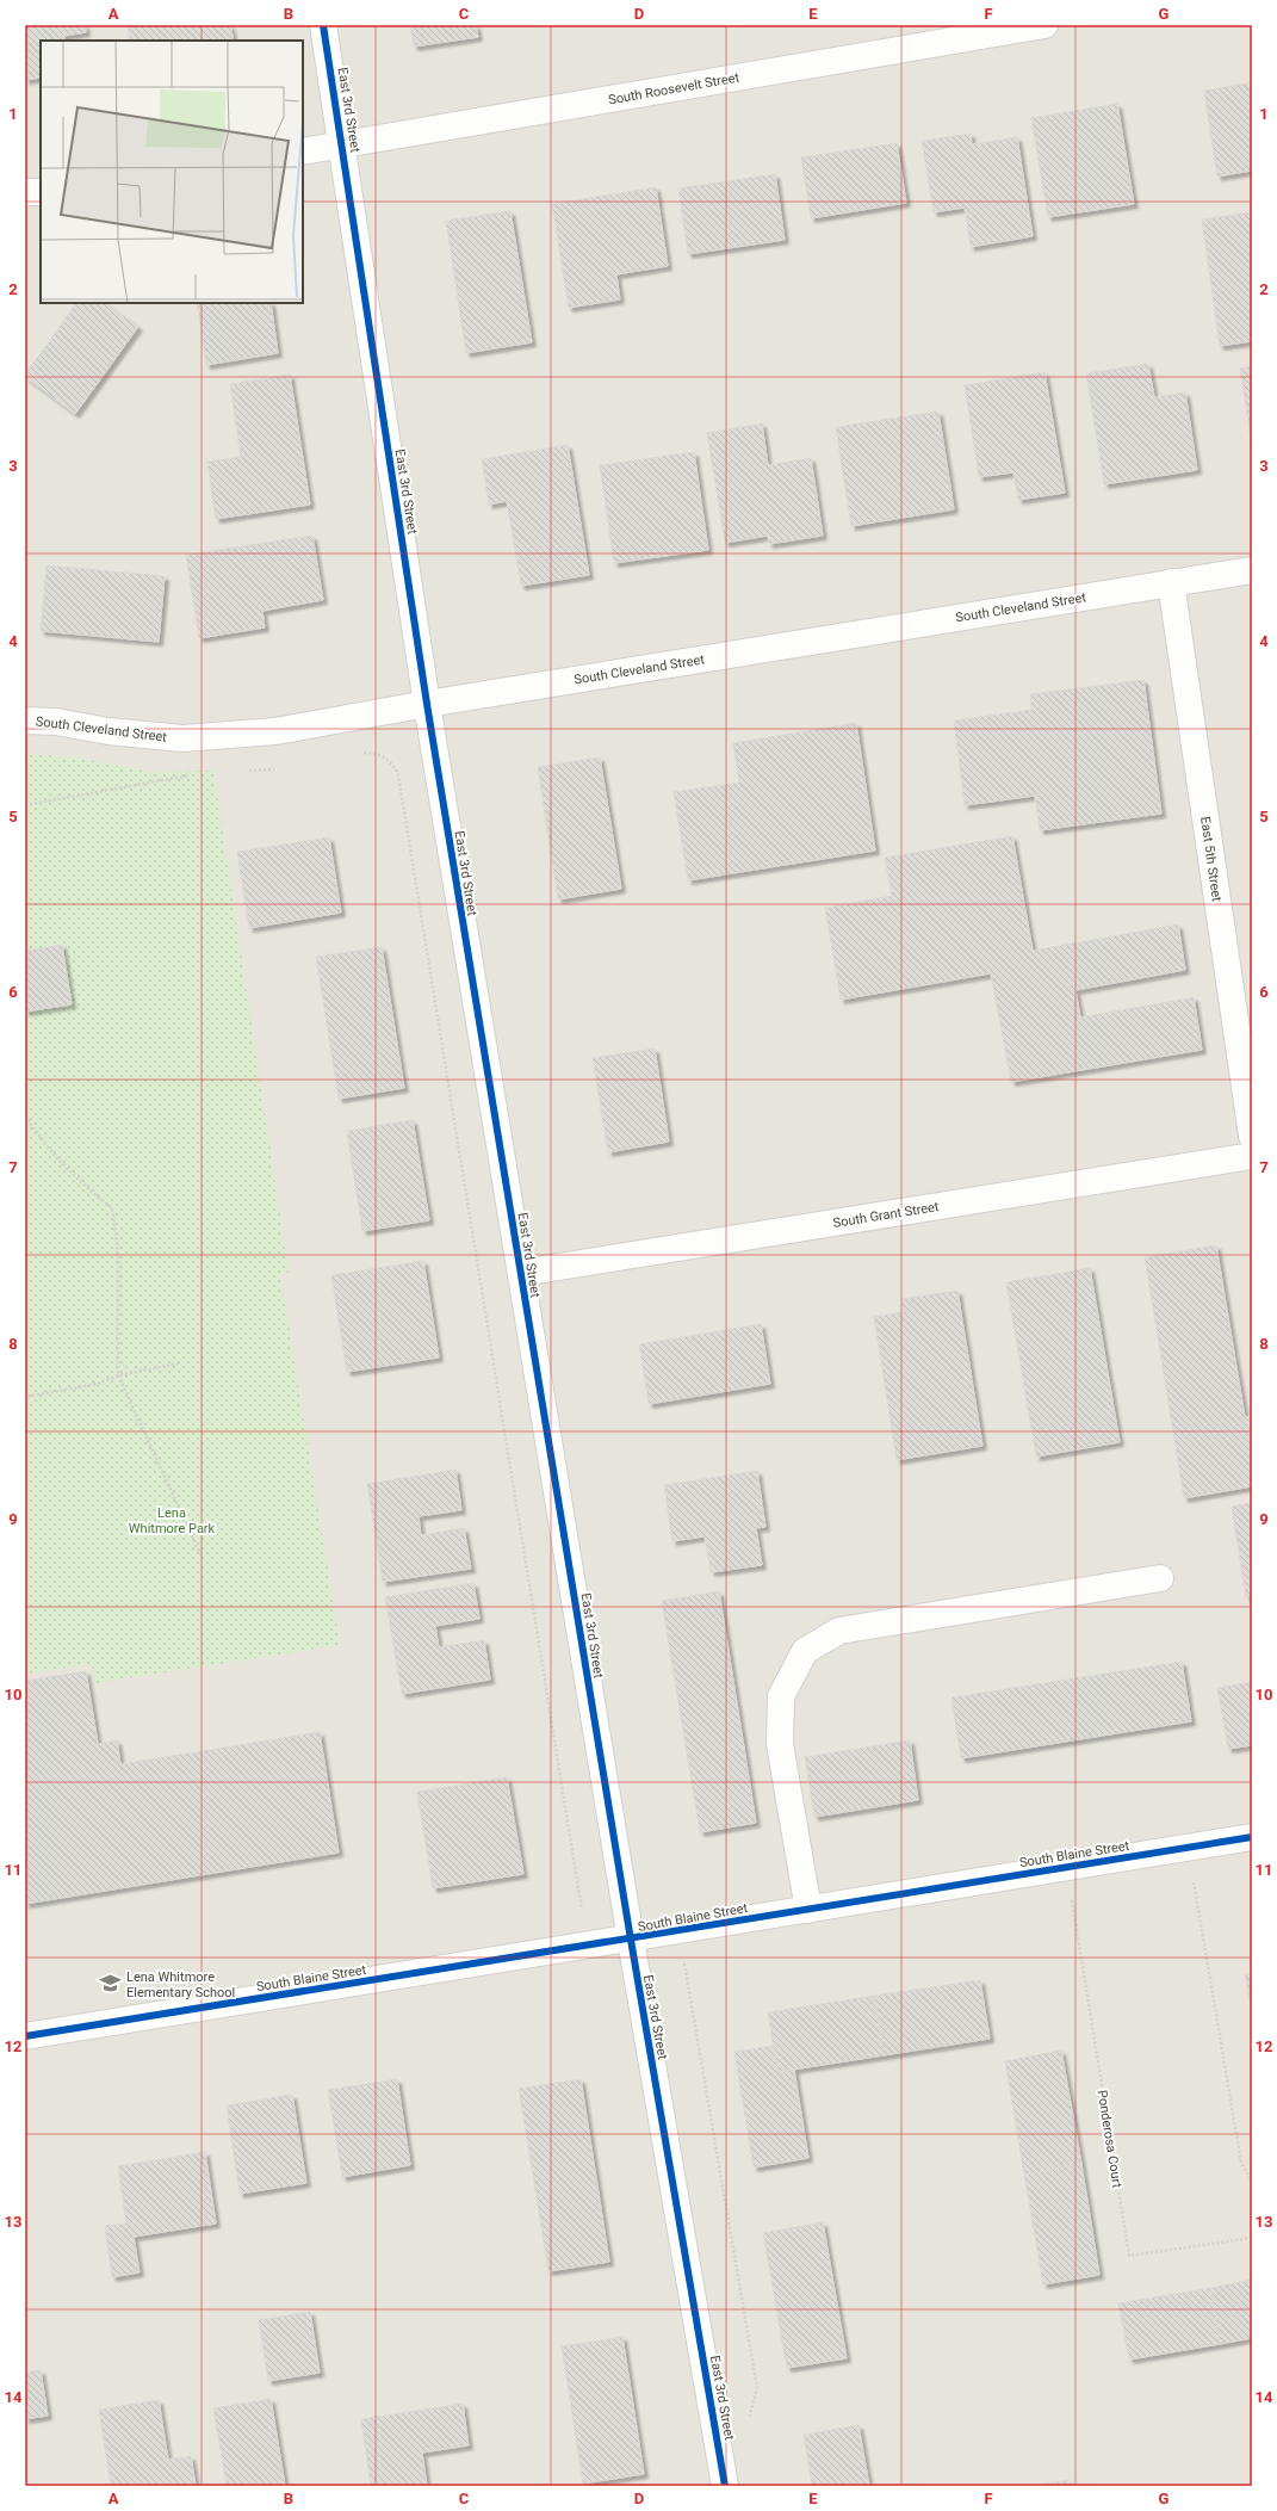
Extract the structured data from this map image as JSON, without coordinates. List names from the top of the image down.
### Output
{
  "streets": {
    "street": [
      "South Roosevelt Street",
      "East 3rd Street",
      "South Cleveland Street",
      "East 5th Street",
      "South Grant Street",
      "South Blaine Street"
    ],
    "path": ["Ponderosa Court"]
  },
  "crossings": [
    ["South Roosevelt Street", "East 3rd Street"],
    ["East 3rd Street", "South Cleveland Street"],
    ["East 3rd Street", "South Grant Street"],
    ["East 3rd Street", "South Blaine Street"],
    ["South Cleveland Street", "East 5th Street"]
  ],
  "parks": ["Lena Whitmore Park"],
  "places": {
    "school or university": ["Lena Whitmore Elementary School"]
  },
  "grid": {
    "columns": [
      "A",
      "B",
      "C",
      "D",
      "E",
      "F",
      "G"
    ],
    "rows": [
      "1",
      "2",
      "3",
      "4",
      "5",
      "6",
      "7",
      "8",
      "9",
      "10",
      "11",
      "12",
      "13",
      "14"
    ]
  }
}
